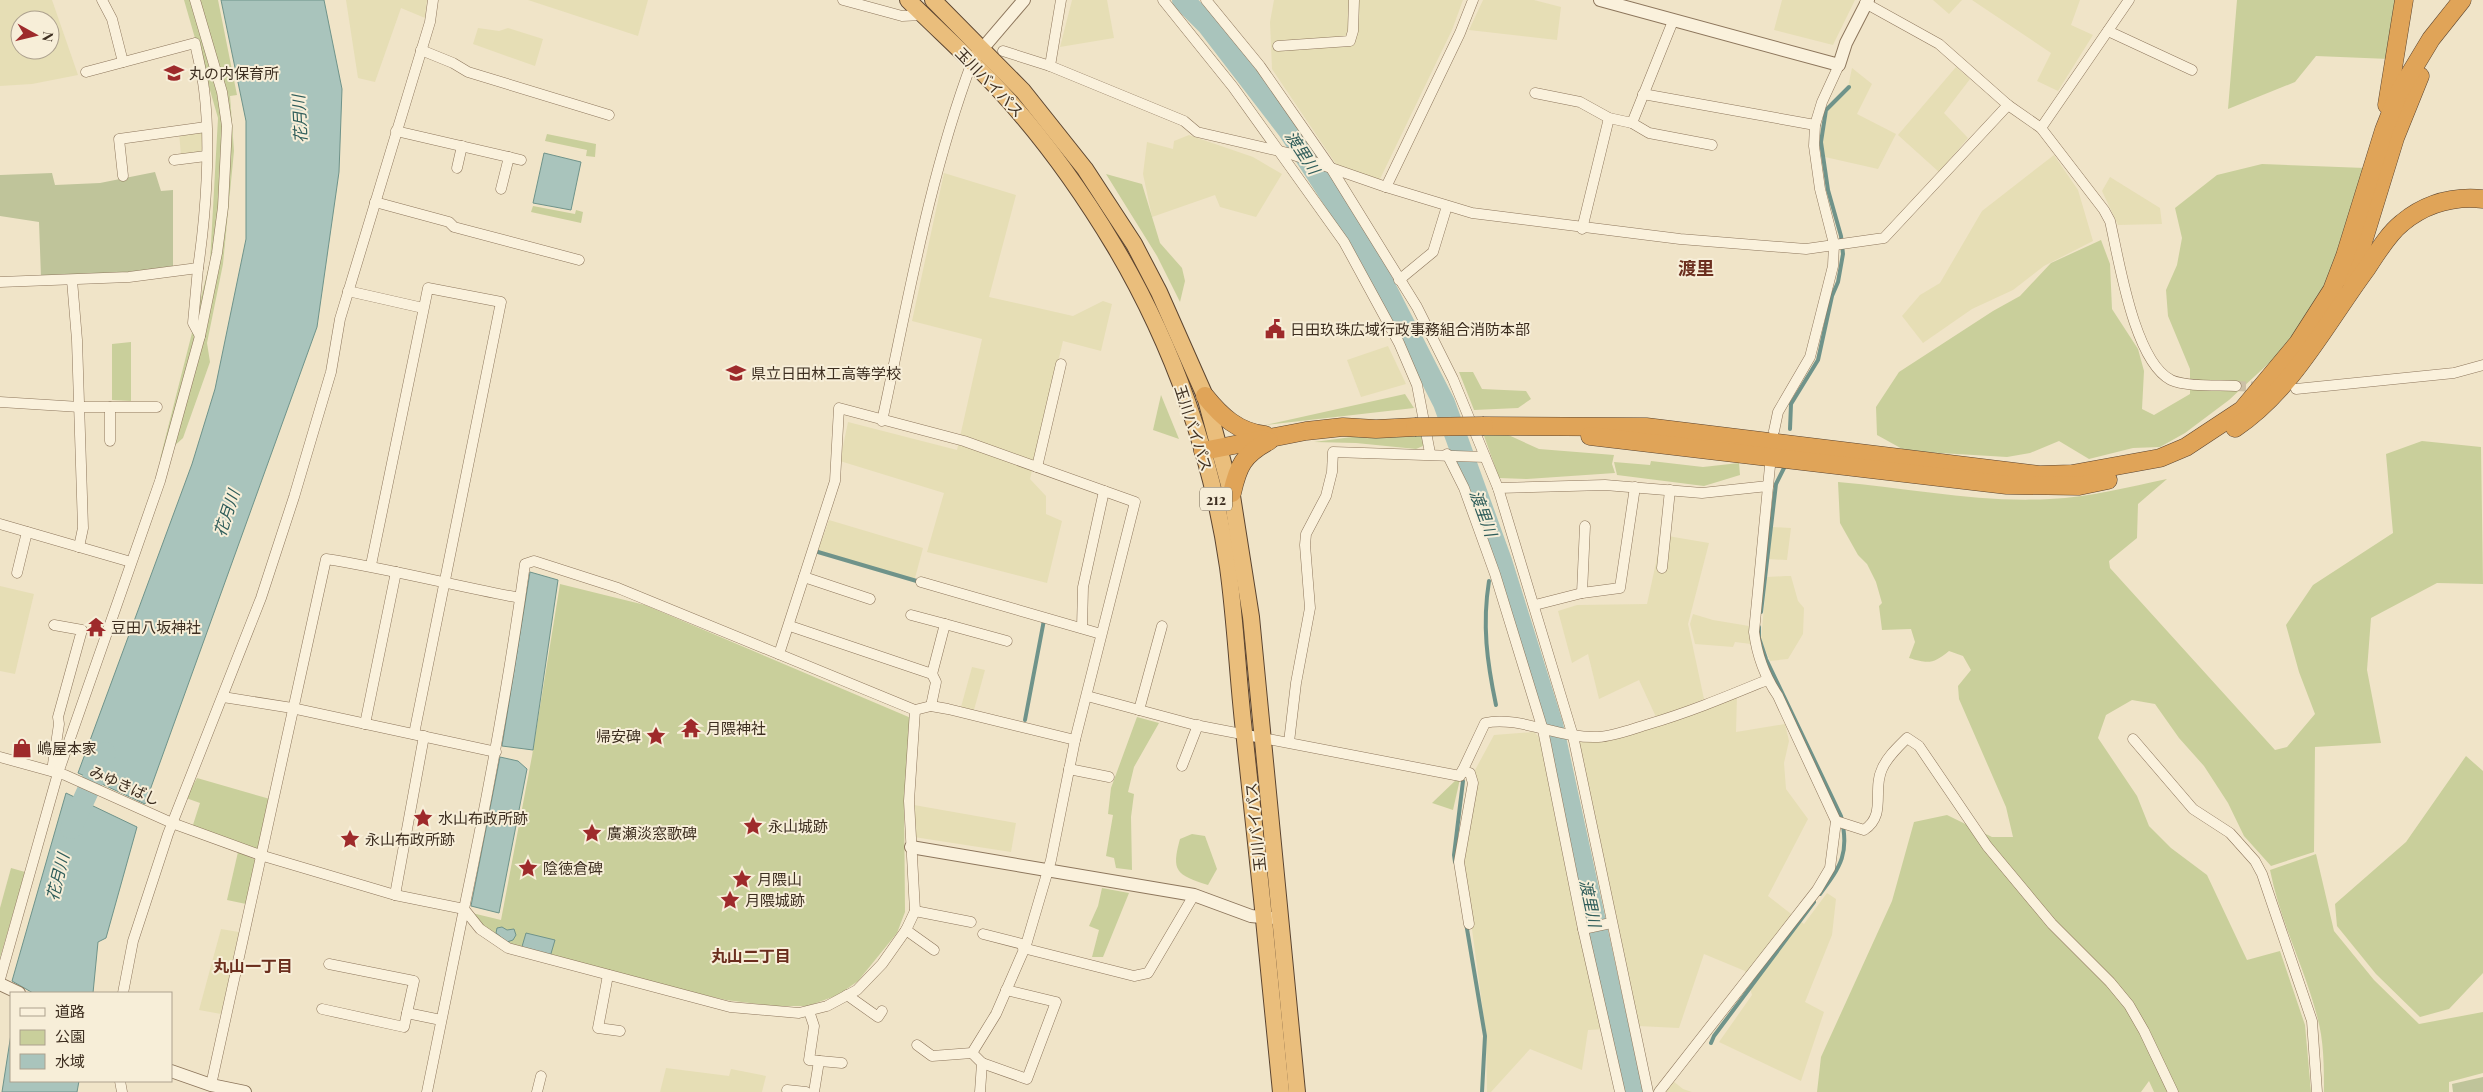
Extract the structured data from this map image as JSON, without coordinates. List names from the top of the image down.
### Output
{
  "streets": {
    "highway": ["玉川バイパス", "212"],
    "street": ["みゆきばし"]
  },
  "districts": ["渡里", "丸山二丁目", "丸山一丁目"],
  "water": ["花月川", "渡里川"],
  "places": {
    "school or university": ["丸の内保育所", "県立日田林工高等学校"],
    "public building": ["日田玖珠広域行政事務組合消防本部"],
    "temple": ["豆田八坂神社", "月隈神社"],
    "place": [
      "帰安碑",
      "水山布政所跡",
      "永山城跡",
      "廣瀬淡窓歌碑",
      "永山布政所跡",
      "陰徳倉碑",
      "月隈山",
      "月隈城跡"
    ],
    "shop": ["嶋屋本家"]
  },
  "legend": ["道路", "公園", "水域"],
  "north": "right"
}
